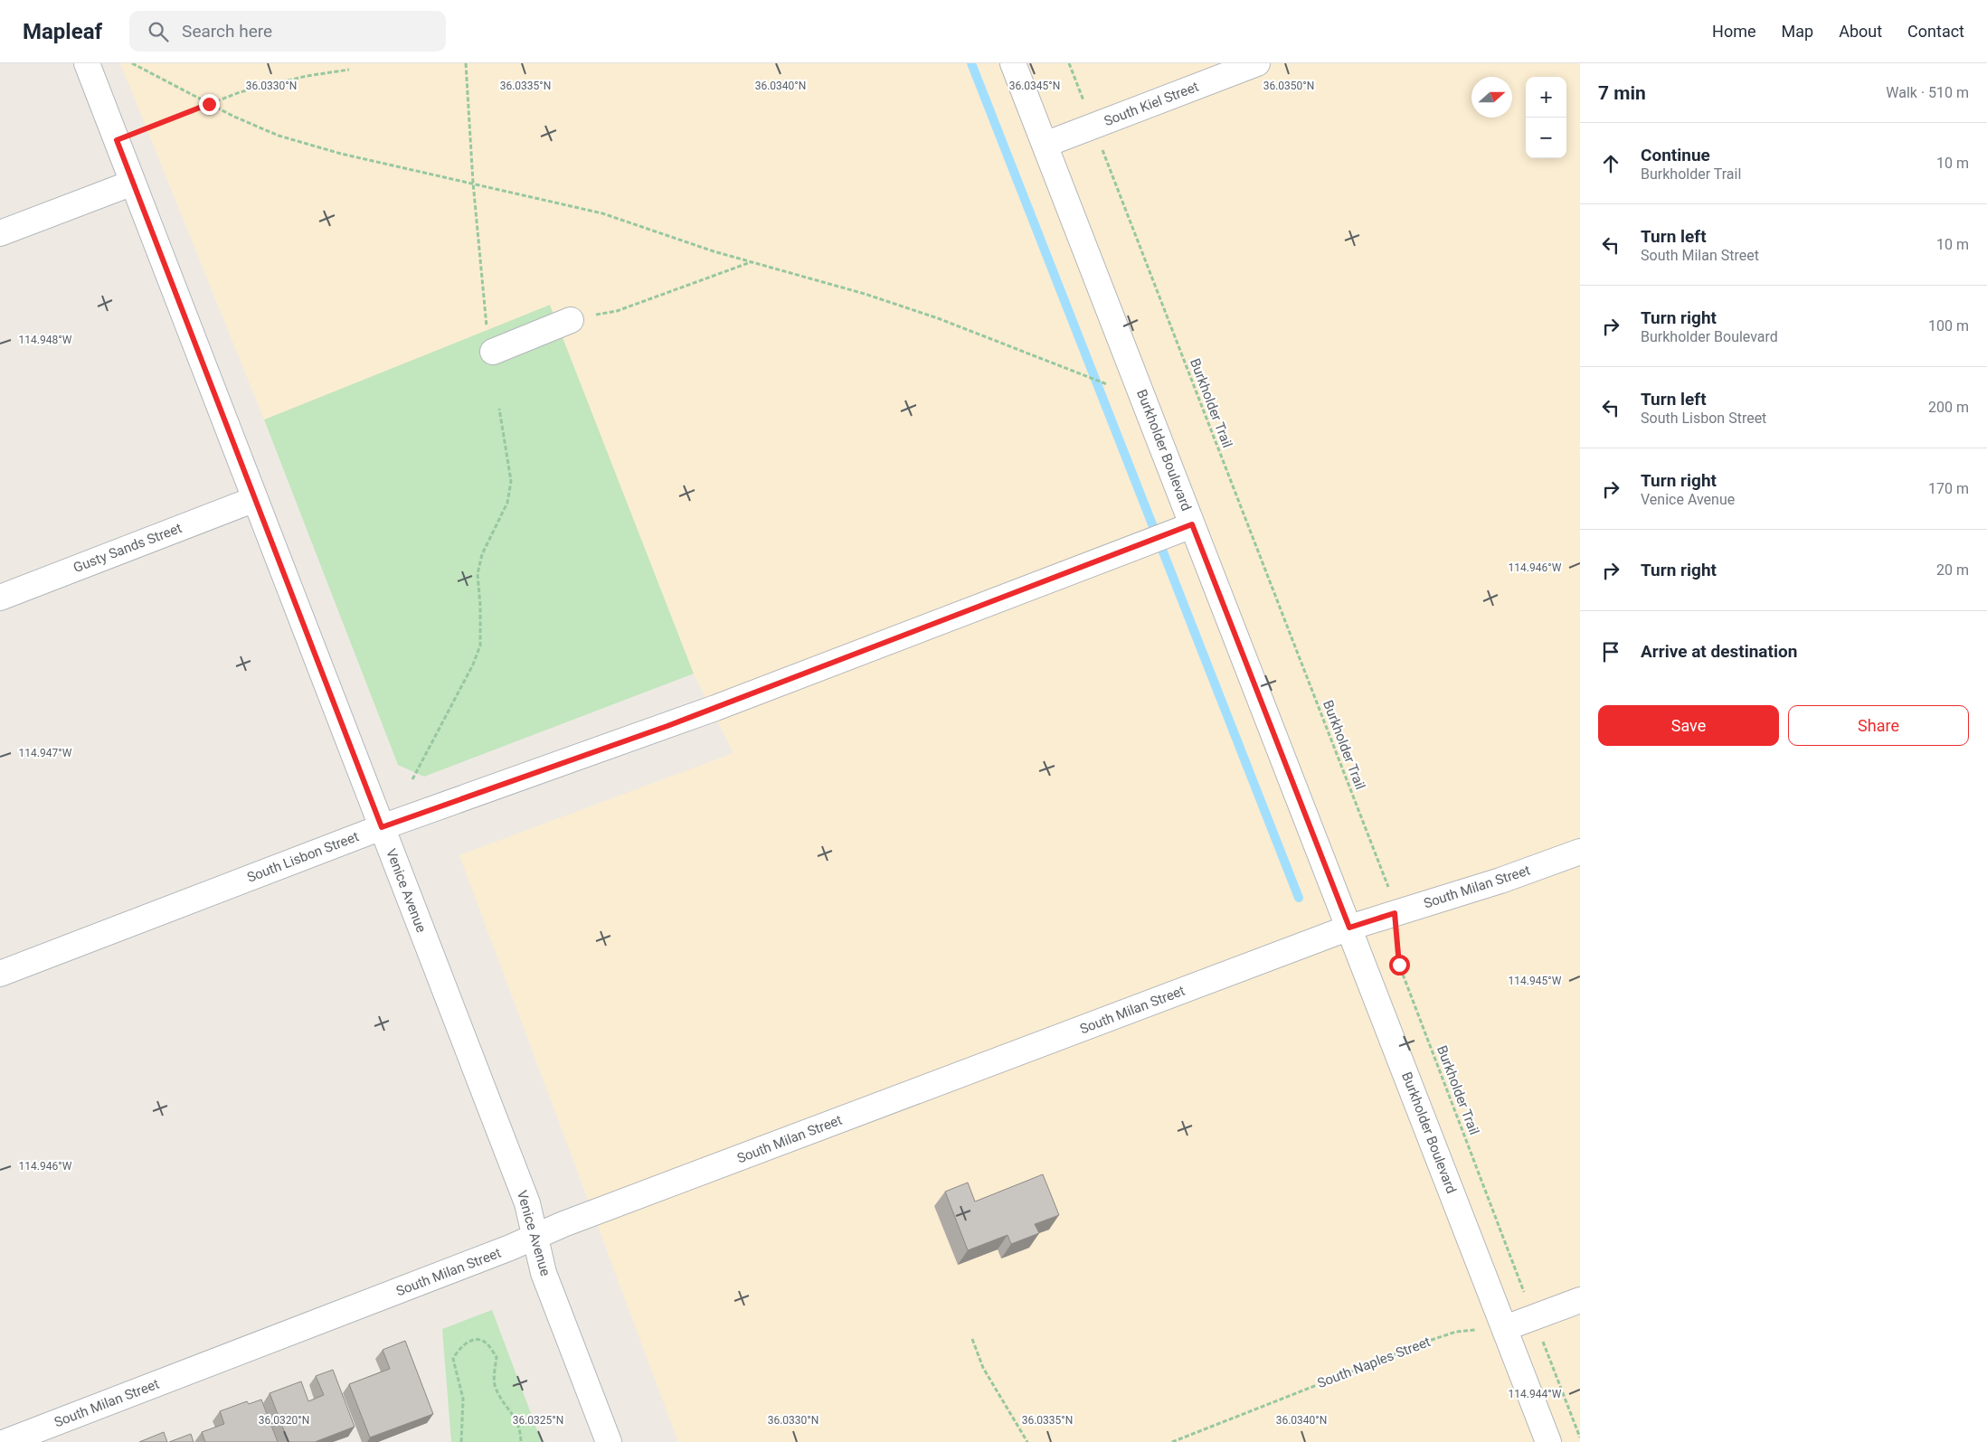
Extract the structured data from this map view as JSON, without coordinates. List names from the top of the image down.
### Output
{
  "streets": {
    "street": [
      "South Kiel Street",
      "Burkholder Boulevard",
      "Gusty Sands Street",
      "South Lisbon Street",
      "South Milan Street",
      "Venice Avenue"
    ],
    "path": ["Burkholder Trail", "South Naples Street"]
  },
  "crossings": [
    ["South Kiel Street", "Burkholder Trail"],
    ["South Kiel Street", "Burkholder Boulevard"],
    ["Burkholder Trail", "South Milan Street"],
    ["Burkholder Boulevard", "South Lisbon Street"],
    ["Burkholder Boulevard", "South Milan Street"],
    ["Burkholder Boulevard", "South Naples Street"],
    ["Gusty Sands Street", "Venice Avenue"],
    ["South Lisbon Street", "Venice Avenue"],
    ["South Milan Street", "Venice Avenue"]
  ],
  "north": "right",
  "page": {
    "header": "Mapleaf",
    "search": "Search here",
    "nav": [
      "Home",
      "Map",
      "About",
      "Contact"
    ],
    "heading": ["7 min", "Walk · 510 m"],
    "map_buttons": ["+", "−"],
    "list": [
      ["Continue", "Burkholder Trail", "10 m"],
      ["Turn left", "South Milan Street", "10 m"],
      ["Turn right", "Burkholder Boulevard", "100 m"],
      ["Turn left", "South Lisbon Street", "200 m"],
      ["Turn right", "Venice Avenue", "170 m"],
      ["Turn right", "20 m"],
      "Arrive at destination"
    ],
    "buttons": ["Save", "Share"]
  },
  "coordinates": [
    "36.0350°N",
    "36.0330°N",
    "36.0335°N",
    "36.0340°N",
    "36.0345°N",
    "114.948°W",
    "114.946°W",
    "114.947°W",
    "114.945°W",
    "114.944°W",
    "36.0320°N",
    "36.0325°N"
  ]
}
